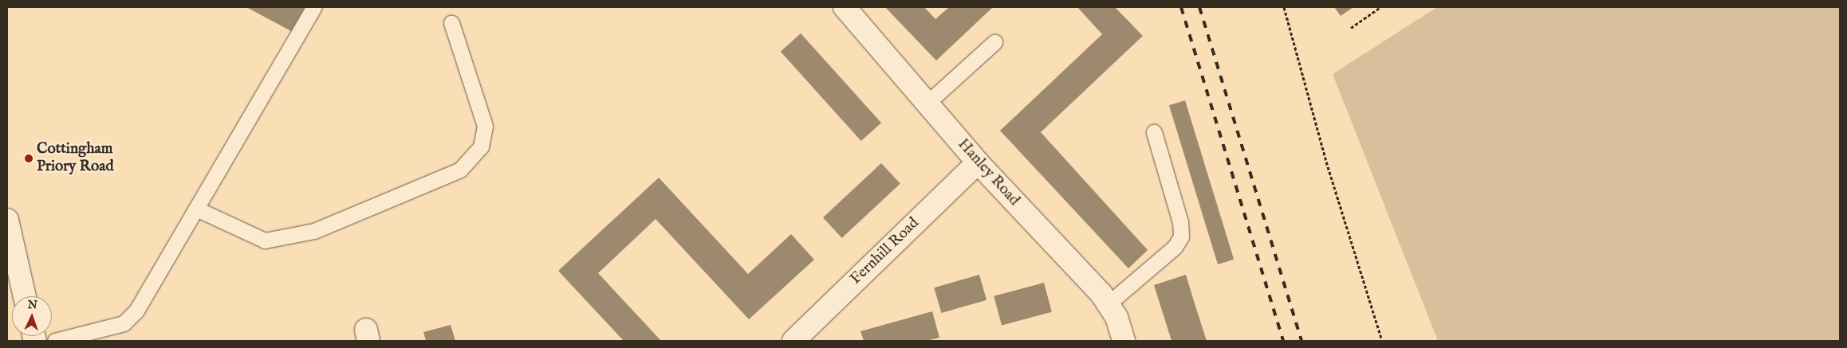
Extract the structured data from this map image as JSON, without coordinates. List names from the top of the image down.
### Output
{
  "streets": {
    "street": ["Hanley Road", "Fernhill Road"]
  },
  "crossings": [
    ["Hanley Road", "Fernhill Road"]
  ],
  "places": ["Cottingham Priory Road"],
  "north": "top"
}
